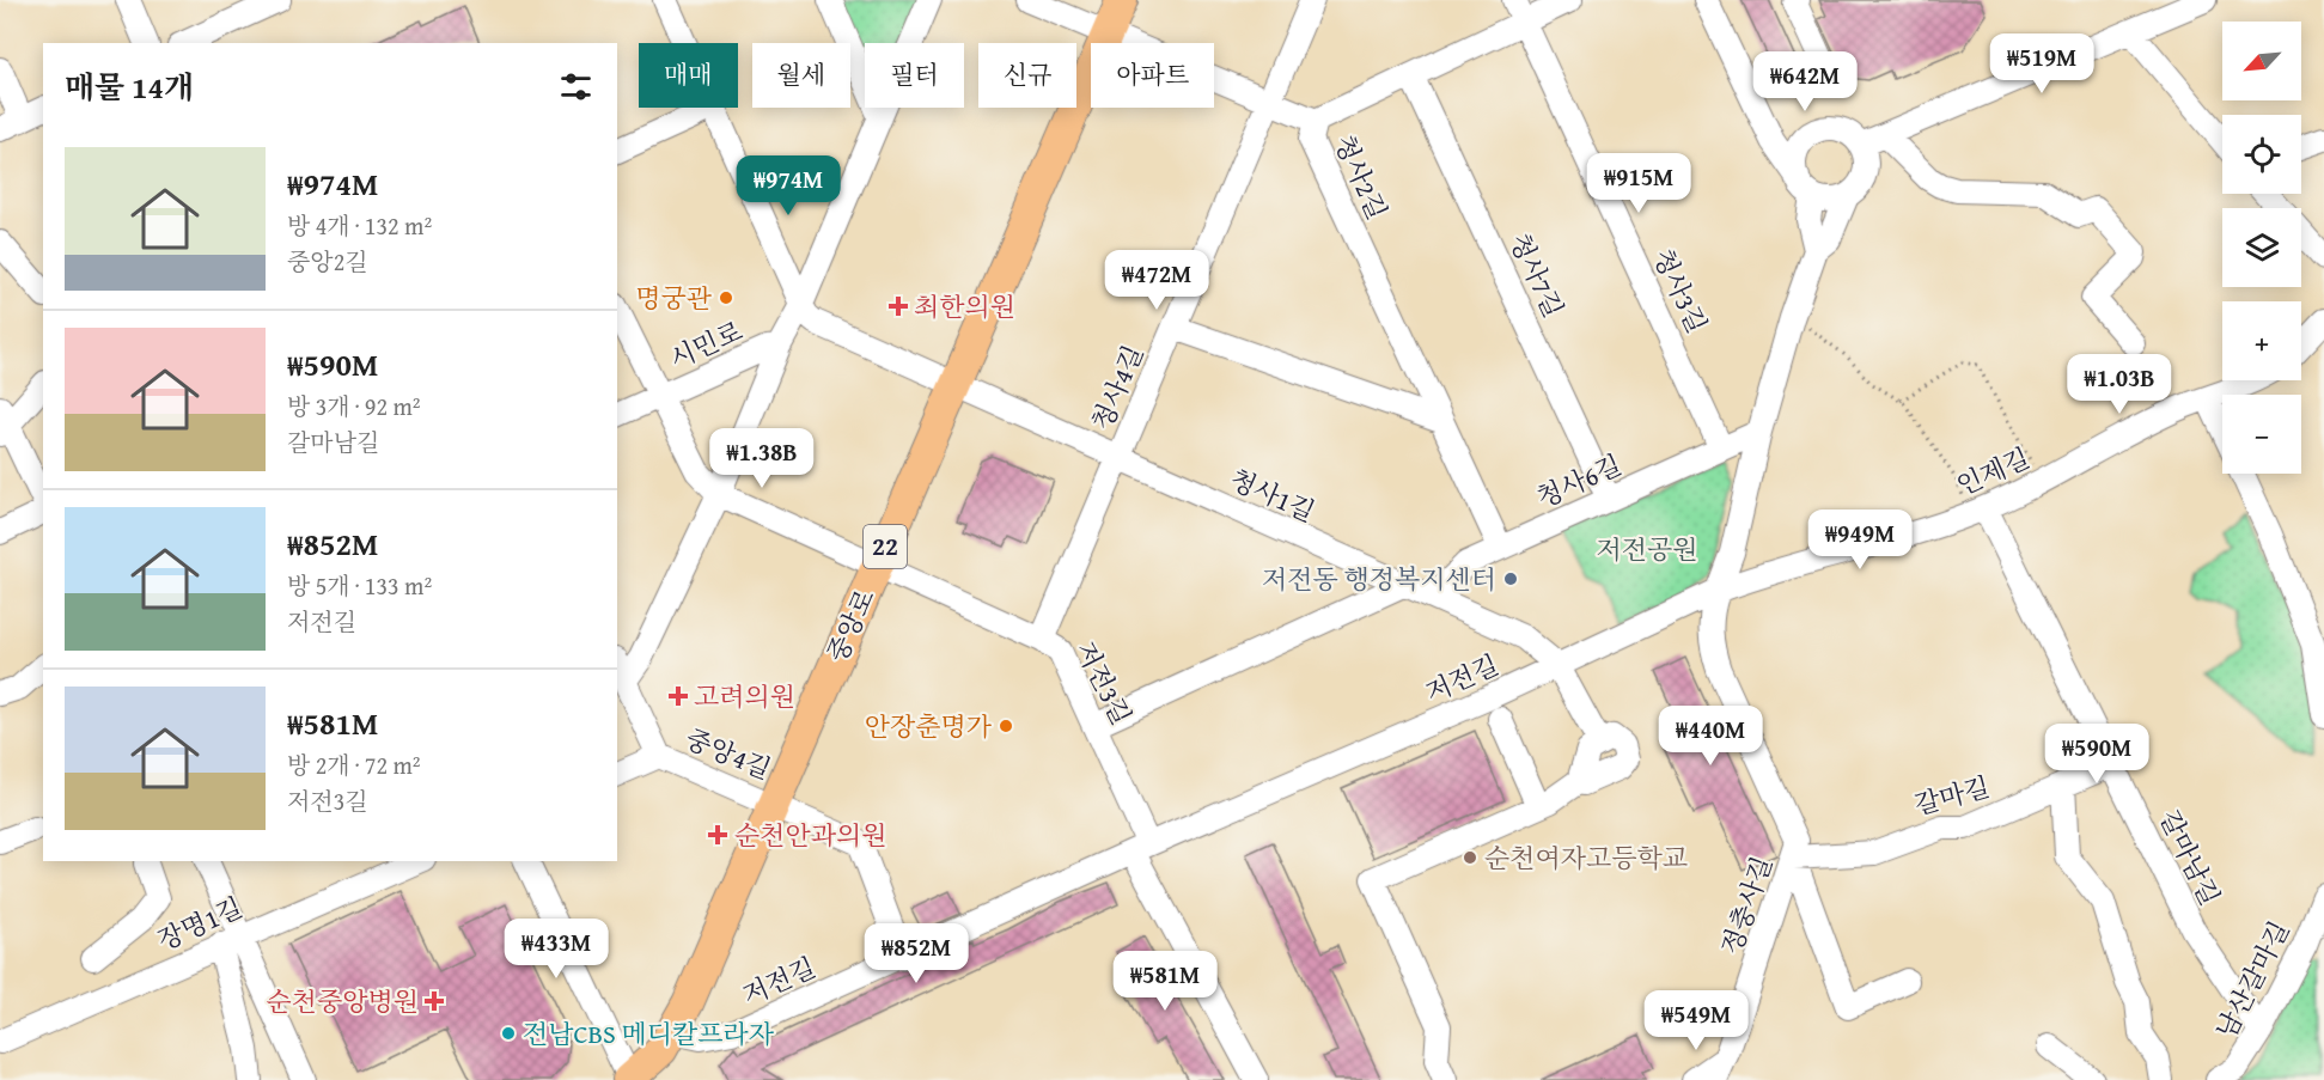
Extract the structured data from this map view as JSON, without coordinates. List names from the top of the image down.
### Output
{
  "streets": {
    "main road": ["22", "중앙로"],
    "street": [
      "청사2길",
      "청사7길",
      "청사3길",
      "시민로",
      "청사4길",
      "인제길",
      "청사6길",
      "청사1길",
      "저전길",
      "저전3길",
      "중앙4길",
      "갈마길",
      "갈마남길",
      "정충사길",
      "장명1길",
      "남산갈마길"
    ]
  },
  "crossings": [
    ["청사2길", "청사4길"],
    ["청사2길", "청사6길"],
    ["청사2길", "중앙로"],
    ["청사7길", "청사6길"],
    ["청사3길", "청사6길"],
    ["시민로", "청사1길"],
    ["시민로", "중앙4길"],
    ["청사4길", "청사1길"],
    ["청사4길", "저전3길"],
    ["인제길", "저전길"],
    ["인제길", "갈마남길"],
    ["인제길", "정충사길"],
    ["청사6길", "청사1길"],
    ["청사1길", "중앙로"],
    ["청사1길", "저전길"],
    ["중앙로", "저전길"],
    ["중앙로", "저전3길"],
    ["중앙로", "중앙4길"],
    ["저전길", "저전3길"],
    ["저전길", "정충사길"],
    ["저전3길", "중앙4길"],
    ["갈마길", "갈마남길"],
    ["갈마길", "정충사길"],
    ["갈마남길", "남산갈마길"]
  ],
  "parks": ["저전공원"],
  "places": {
    "other": [
      "명궁관",
      "저전동 행정복지센터",
      "안장춘명가",
      "순천여자고등학교",
      "전남CBS 메디칼프라자"
    ],
    "health": [
      "최한의원",
      "고려의원",
      "순천안과의원",
      "순천중앙병원"
    ]
  },
  "north": "bottom left",
  "page": {
    "map_buttons": ["+", "−"],
    "price": [
      "₩519M",
      "₩642M",
      "₩915M",
      "₩974M",
      "₩472M",
      "₩1.03B",
      "₩1.38B",
      "₩949M",
      "₩440M",
      "₩590M",
      "₩433M",
      "₩852M",
      "₩581M",
      "₩549M"
    ],
    "chip": [
      "매매",
      "월세",
      "필터",
      "신규",
      "아파트"
    ],
    "heading": "매물 14개",
    "list": [
      {
        "name": "₩974M",
        "note": "방 4개 · 132 m² · 중앙2길"
      },
      {
        "name": "₩590M",
        "note": "방 3개 · 92 m² · 갈마남길"
      },
      {
        "name": "₩852M",
        "note": "방 5개 · 133 m² · 저전길"
      },
      {
        "name": "₩581M",
        "note": "방 2개 · 72 m² · 저전3길"
      }
    ]
  }
}
